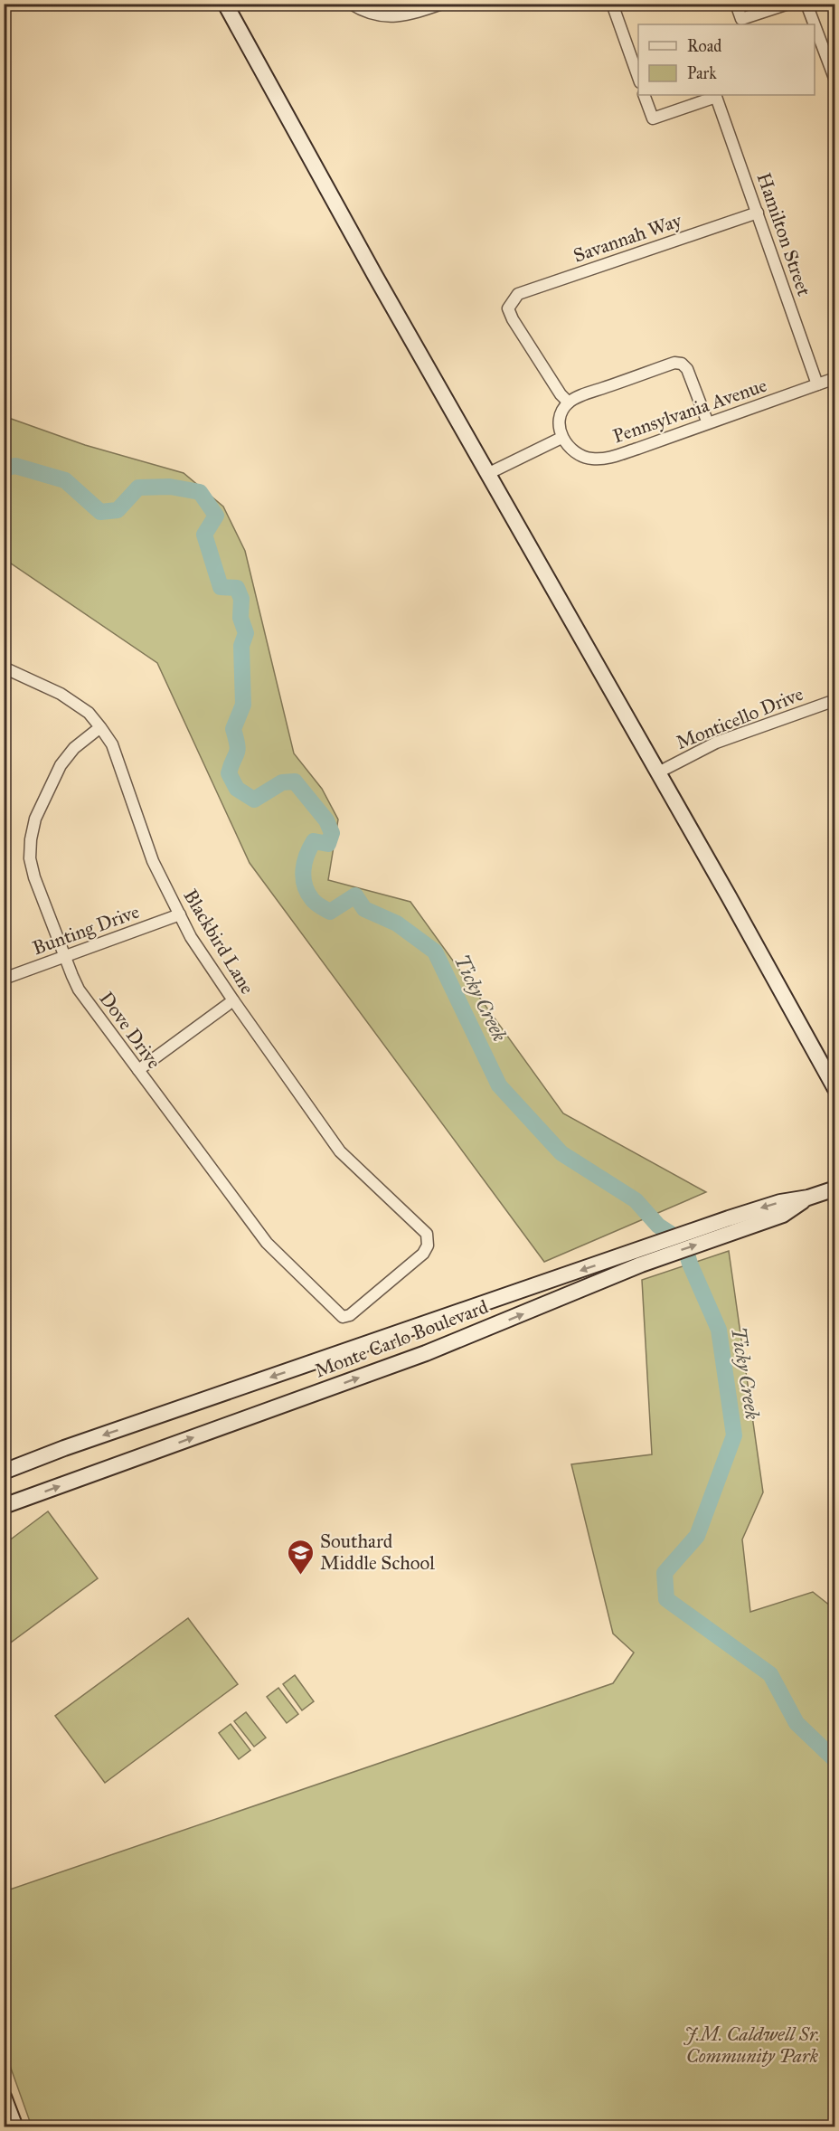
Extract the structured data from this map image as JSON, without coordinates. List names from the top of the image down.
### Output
{
  "streets": {
    "main road": ["Monte Carlo Boulevard"],
    "street": [
      "Hamilton Street",
      "Savannah Way",
      "Pennsylvania Avenue",
      "Monticello Drive",
      "Bunting Drive",
      "Blackbird Lane",
      "Dove Drive"
    ]
  },
  "crossings": [
    ["Hamilton Street", "Savannah Way"],
    ["Hamilton Street", "Pennsylvania Avenue"],
    ["Bunting Drive", "Blackbird Lane"],
    ["Bunting Drive", "Dove Drive"],
    ["Blackbird Lane", "Dove Drive"]
  ],
  "water": ["Ticky Creek"],
  "parks": ["J.M. Caldwell Sr. Community Park"],
  "places": {
    "school or university": ["Southard Middle School"]
  },
  "legend": ["Road", "Park"]
}
